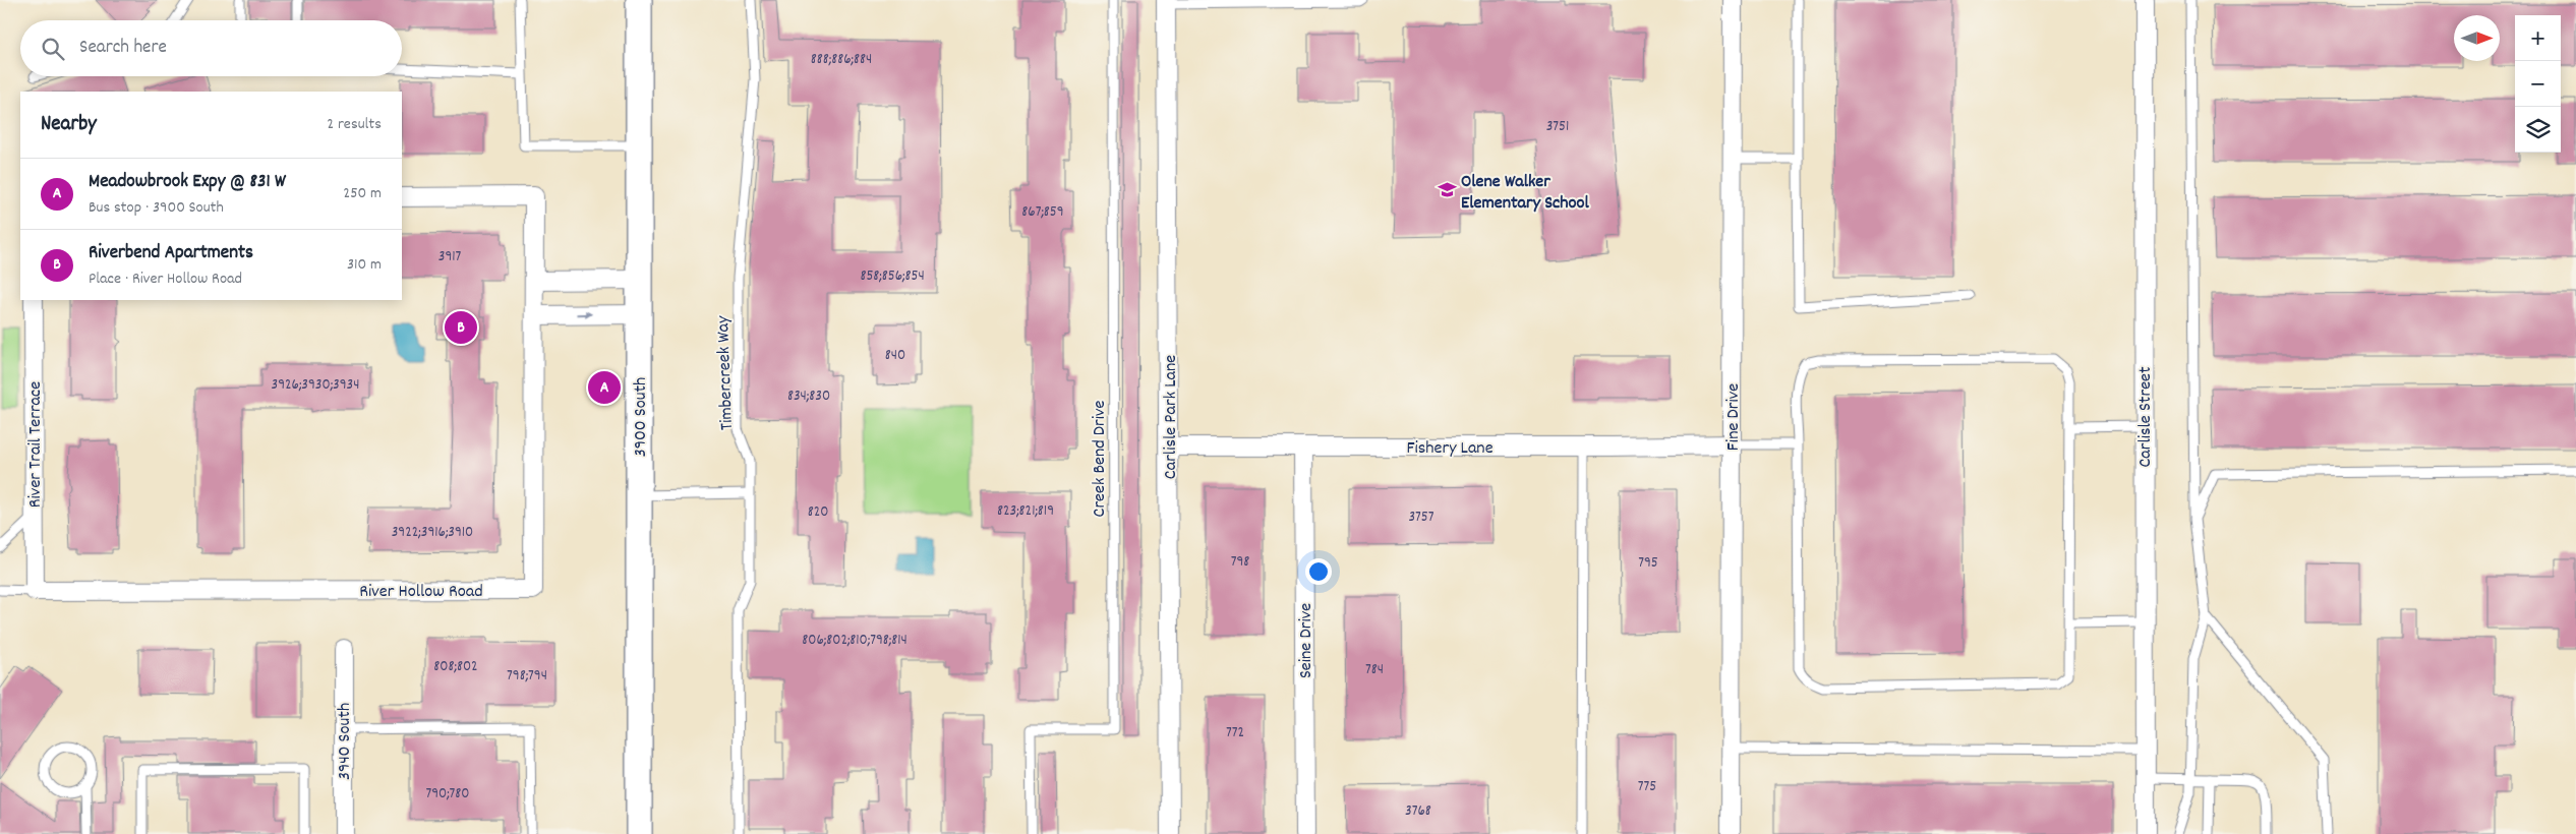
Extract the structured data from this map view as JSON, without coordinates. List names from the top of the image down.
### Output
{
  "streets": {
    "main road": ["3900 South"],
    "street": [
      "Carlisle Park Lane",
      "Fine Drive",
      "Carlisle Street",
      "River Trail Terrace",
      "Fishery Lane",
      "River Hollow Road",
      "Seine Drive",
      "3940 South"
    ],
    "lane": ["Timbercreek Way", "Creek Bend Drive"]
  },
  "crossings": [
    ["Carlisle Park Lane", "Fishery Lane"],
    ["Fine Drive", "Fishery Lane"],
    ["River Trail Terrace", "River Hollow Road"],
    ["Fishery Lane", "Seine Drive"]
  ],
  "places": {
    "school or university": ["Olene Walker Elementary School"]
  },
  "house_numbers": [
    "888;886;884",
    "3751",
    "867;859",
    "3917",
    "858;856;854",
    "840",
    "3926;3930;3934",
    "834;830",
    "823;821;819",
    "820",
    "3757",
    "3922;3916;3910",
    "798",
    "795",
    "806;802;810;798;814",
    "808;802",
    "784",
    "798;794",
    "772",
    "775",
    "790;780",
    "3768"
  ],
  "north": "right",
  "page": {
    "map_buttons": ["+", "−"],
    "search": "Search here",
    "heading": ["Nearby", "2 results"],
    "list": [
      {
        "mark": "A",
        "name": "Meadowbrook Expy @ 831 W",
        "note": "Bus stop · 3900 South",
        "value": "250 m"
      },
      {
        "mark": "B",
        "name": "Riverbend Apartments",
        "note": "Place · River Hollow Road",
        "value": "310 m"
      }
    ],
    "pins": ["B", "A"]
  }
}
